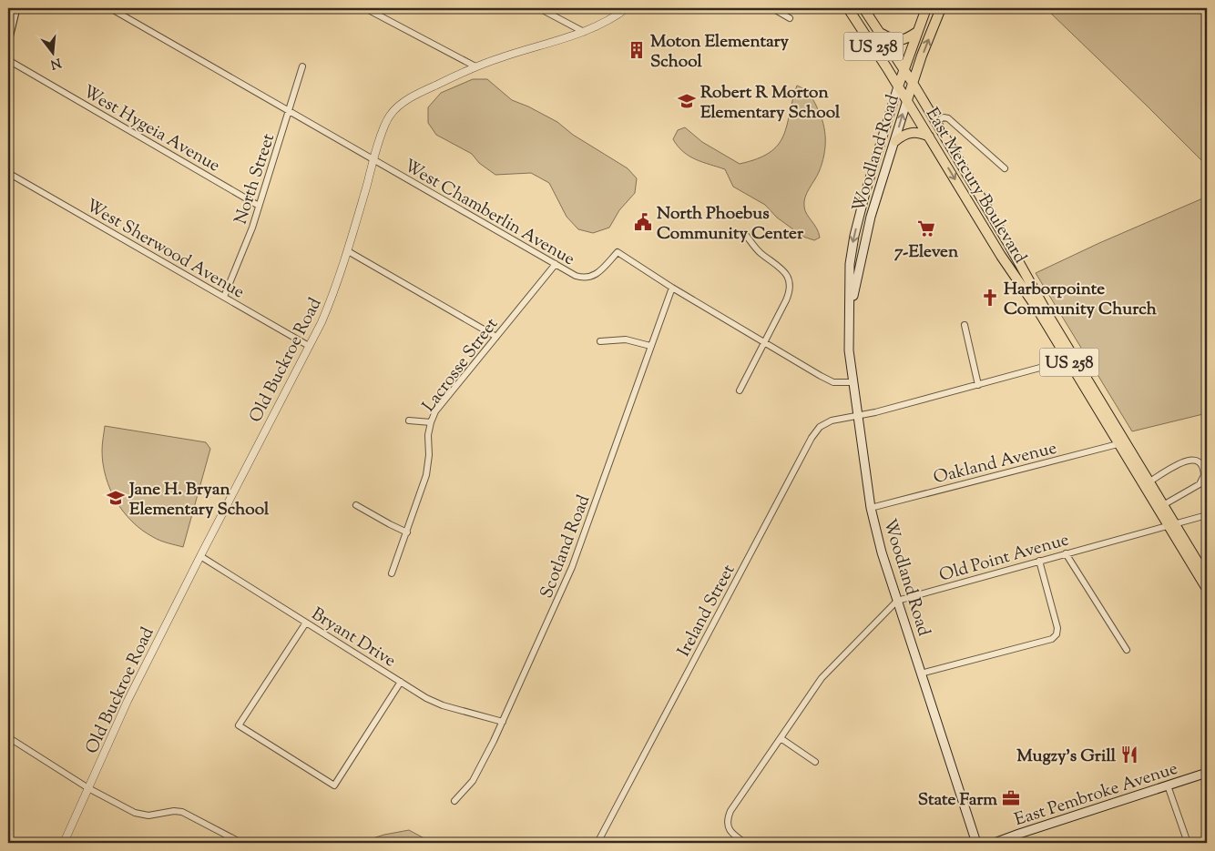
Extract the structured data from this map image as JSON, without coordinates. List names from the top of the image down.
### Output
{
  "streets": {
    "main road": [
      "US 258",
      "Woodland Road",
      "East Mercury Boulevard",
      "East Pembroke Avenue"
    ],
    "street": [
      "West Hygeia Avenue",
      "North Street",
      "West Chamberlin Avenue",
      "West Sherwood Avenue",
      "Old Buckroe Road",
      "Lacrosse Street",
      "Oakland Avenue",
      "Scotland Road",
      "Old Point Avenue",
      "Ireland Street",
      "Bryant Drive"
    ]
  },
  "crossings": [
    ["West Hygeia Avenue", "North Street"],
    ["Woodland Road", "East Mercury Boulevard"],
    ["Woodland Road", "West Chamberlin Avenue"],
    ["Woodland Road", "Oakland Avenue"],
    ["Woodland Road", "Old Point Avenue"],
    ["Woodland Road", "Ireland Street"],
    ["North Street", "West Chamberlin Avenue"],
    ["North Street", "West Sherwood Avenue"],
    ["East Mercury Boulevard", "Oakland Avenue"],
    ["East Mercury Boulevard", "Old Point Avenue"],
    ["East Mercury Boulevard", "Ireland Street"],
    ["West Chamberlin Avenue", "Old Buckroe Road"],
    ["West Chamberlin Avenue", "Lacrosse Street"],
    ["West Chamberlin Avenue", "Scotland Road"],
    ["West Sherwood Avenue", "Old Buckroe Road"],
    ["Old Buckroe Road", "Bryant Drive"],
    ["Scotland Road", "Bryant Drive"]
  ],
  "places": {
    "building": ["Moton Elementary School"],
    "school or university": ["Robert R Morton Elementary School", "Jane H. Bryan Elementary School"],
    "public building": ["North Phoebus Community Center"],
    "supermarket": ["7-Eleven"],
    "church": ["Harborpointe Community Church"],
    "restaurant": ["Mugzy's Grill"],
    "office": ["State Farm"]
  },
  "north": "bottom"
}
